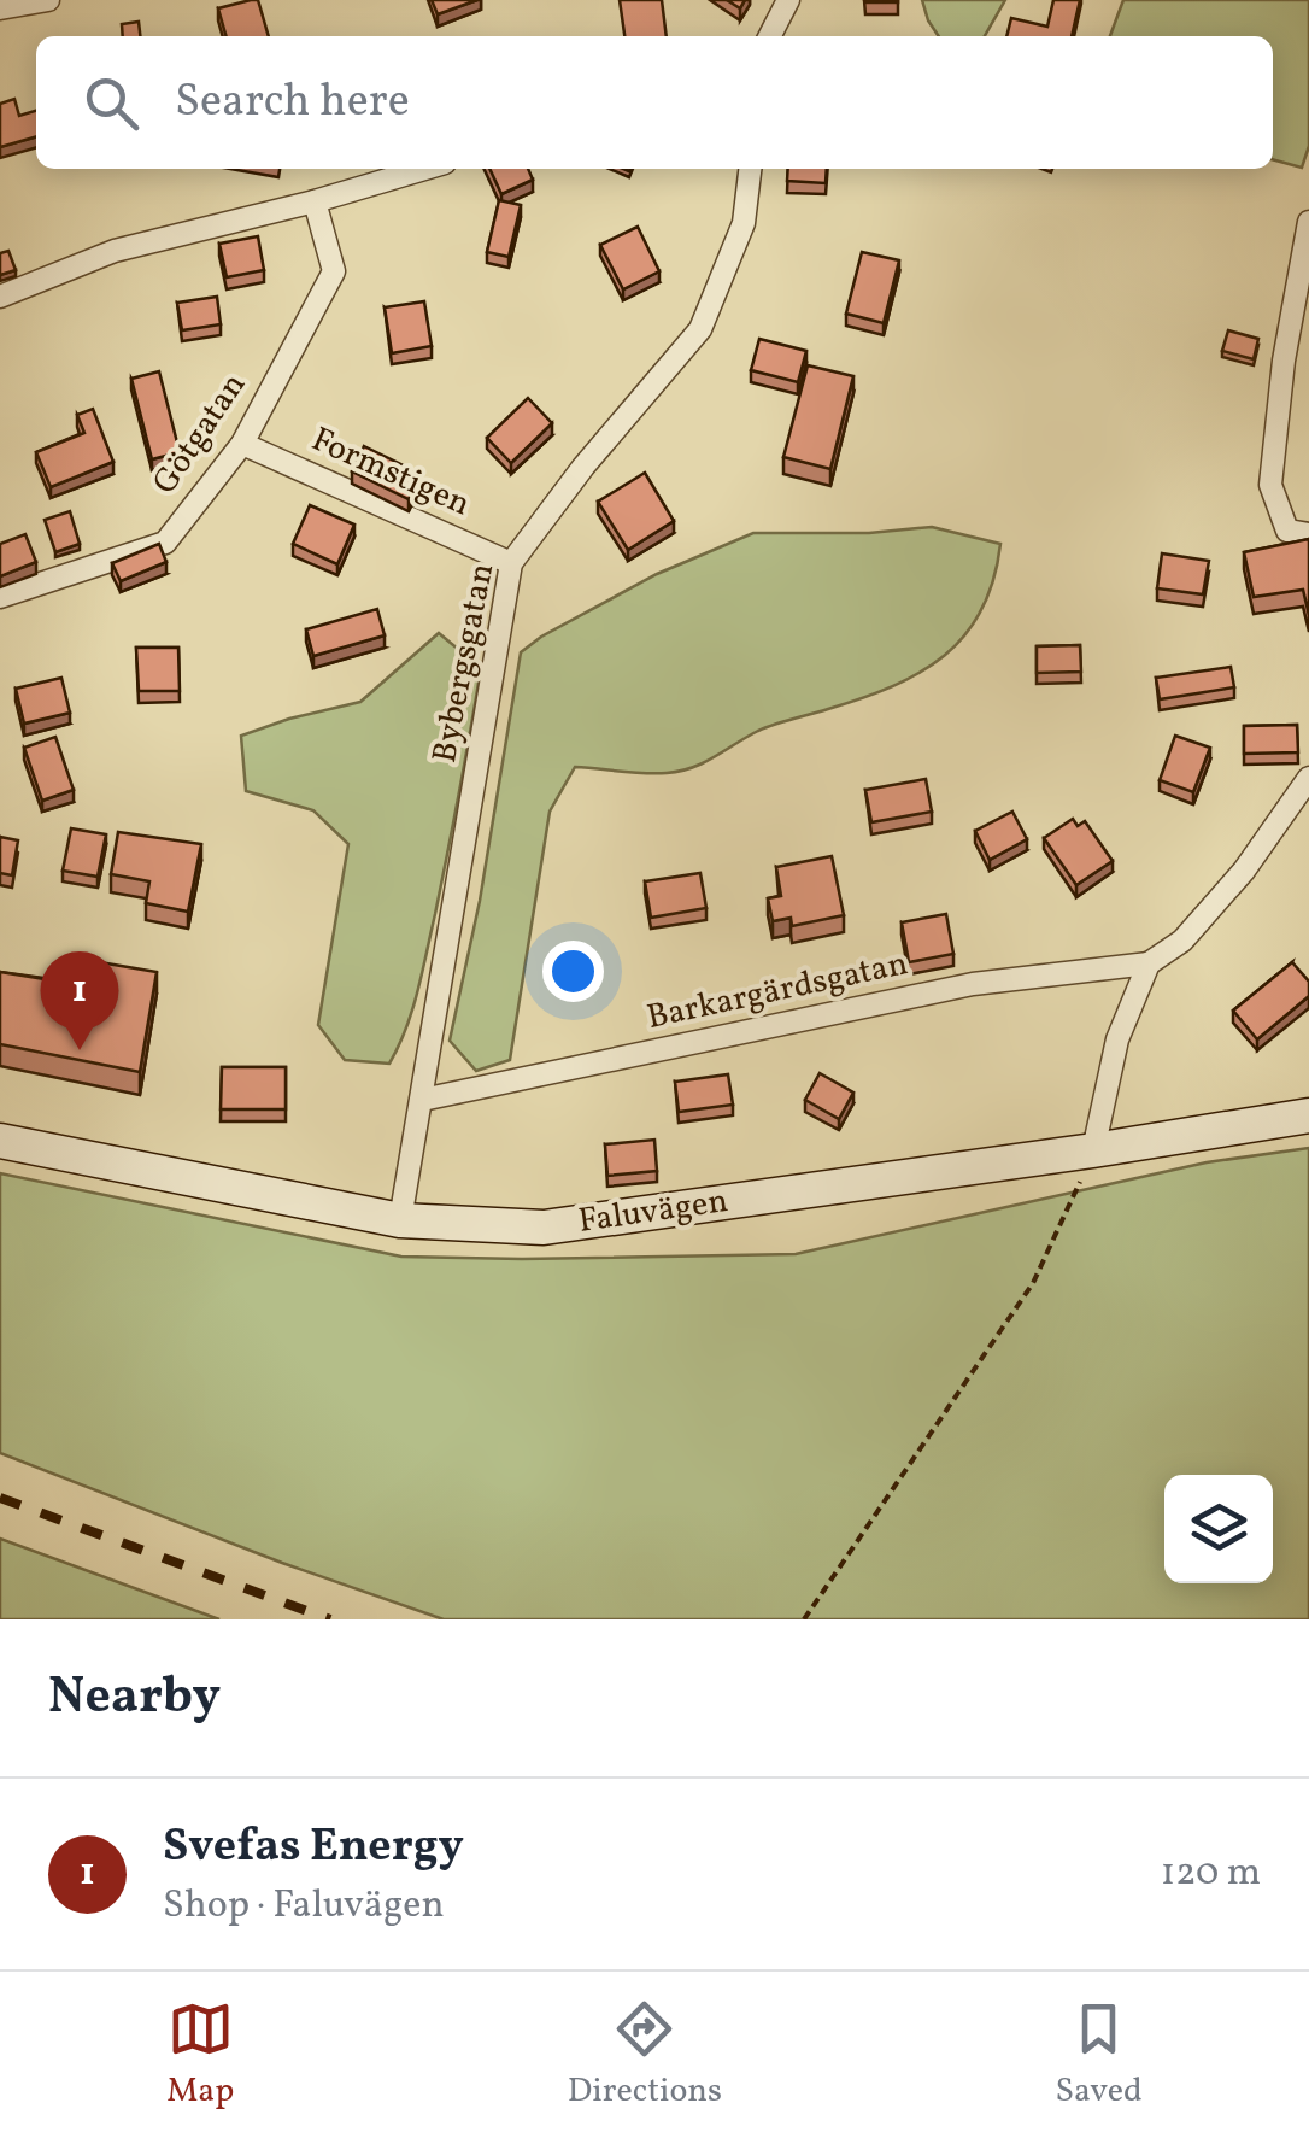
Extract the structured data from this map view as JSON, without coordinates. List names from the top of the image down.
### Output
{
  "streets": {
    "street": [
      "Götgatan",
      "Formstigen",
      "Bybergsgatan",
      "Barkargärdsgatan",
      "Faluvägen"
    ]
  },
  "crossings": [
    ["Götgatan", "Formstigen"],
    ["Formstigen", "Bybergsgatan"],
    ["Bybergsgatan", "Barkargärdsgatan"]
  ],
  "page": {
    "search": "Search here",
    "pins": "1",
    "heading": "Nearby",
    "list": [
      {
        "mark": "1",
        "name": "Svefas Energy",
        "note": "Shop · Faluvägen",
        "value": "120 m"
      }
    ],
    "nav": ["Map", "Directions", "Saved"]
  }
}
